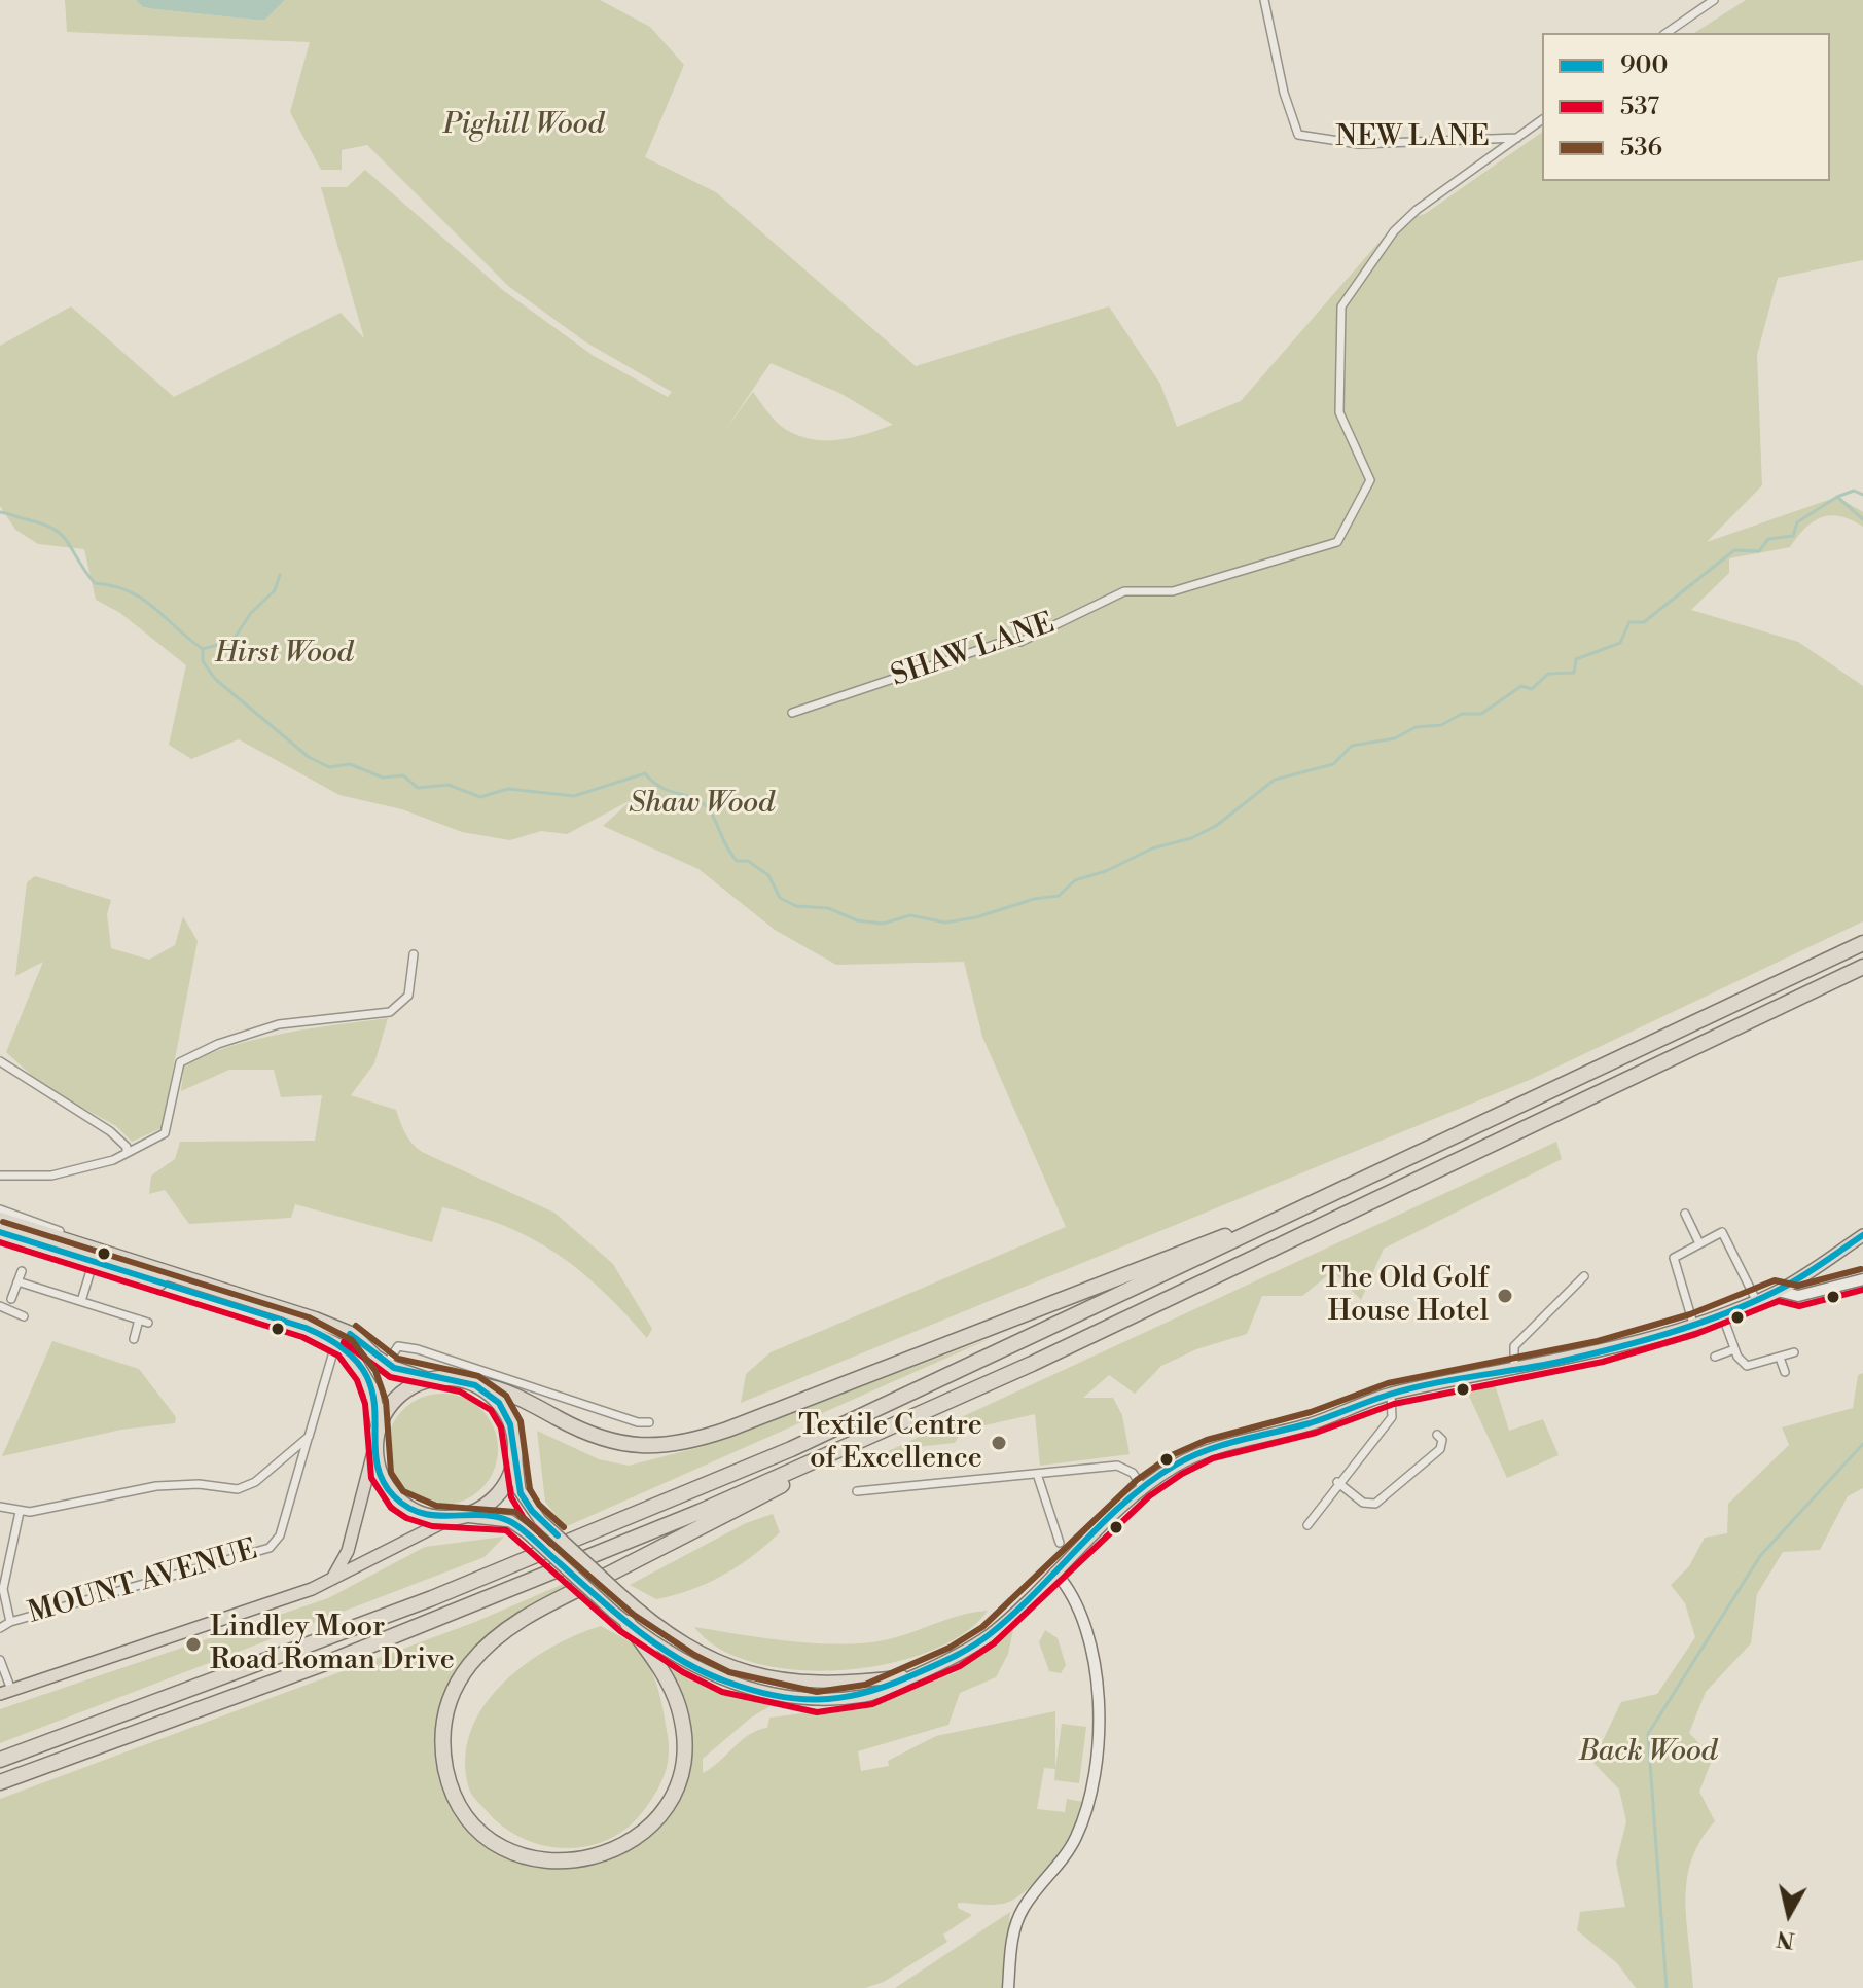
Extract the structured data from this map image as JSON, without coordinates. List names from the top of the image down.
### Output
{
  "streets": {
    "street": ["NEW LANE", "SHAW LANE", "MOUNT AVENUE"]
  },
  "crossings": [
    ["NEW LANE", "SHAW LANE"]
  ],
  "parks": [
    "Pighill Wood",
    "Hirst Wood",
    "Shaw Wood",
    "Back Wood"
  ],
  "places": ["The Old Golf House Hotel", "Textile Centre of Excellence", "Lindley Moor Road Roman Drive"],
  "lines": ["transit line 536", "transit line 900", "transit line 537"],
  "legend": ["900", "537", "536"],
  "north": "bottom"
}
